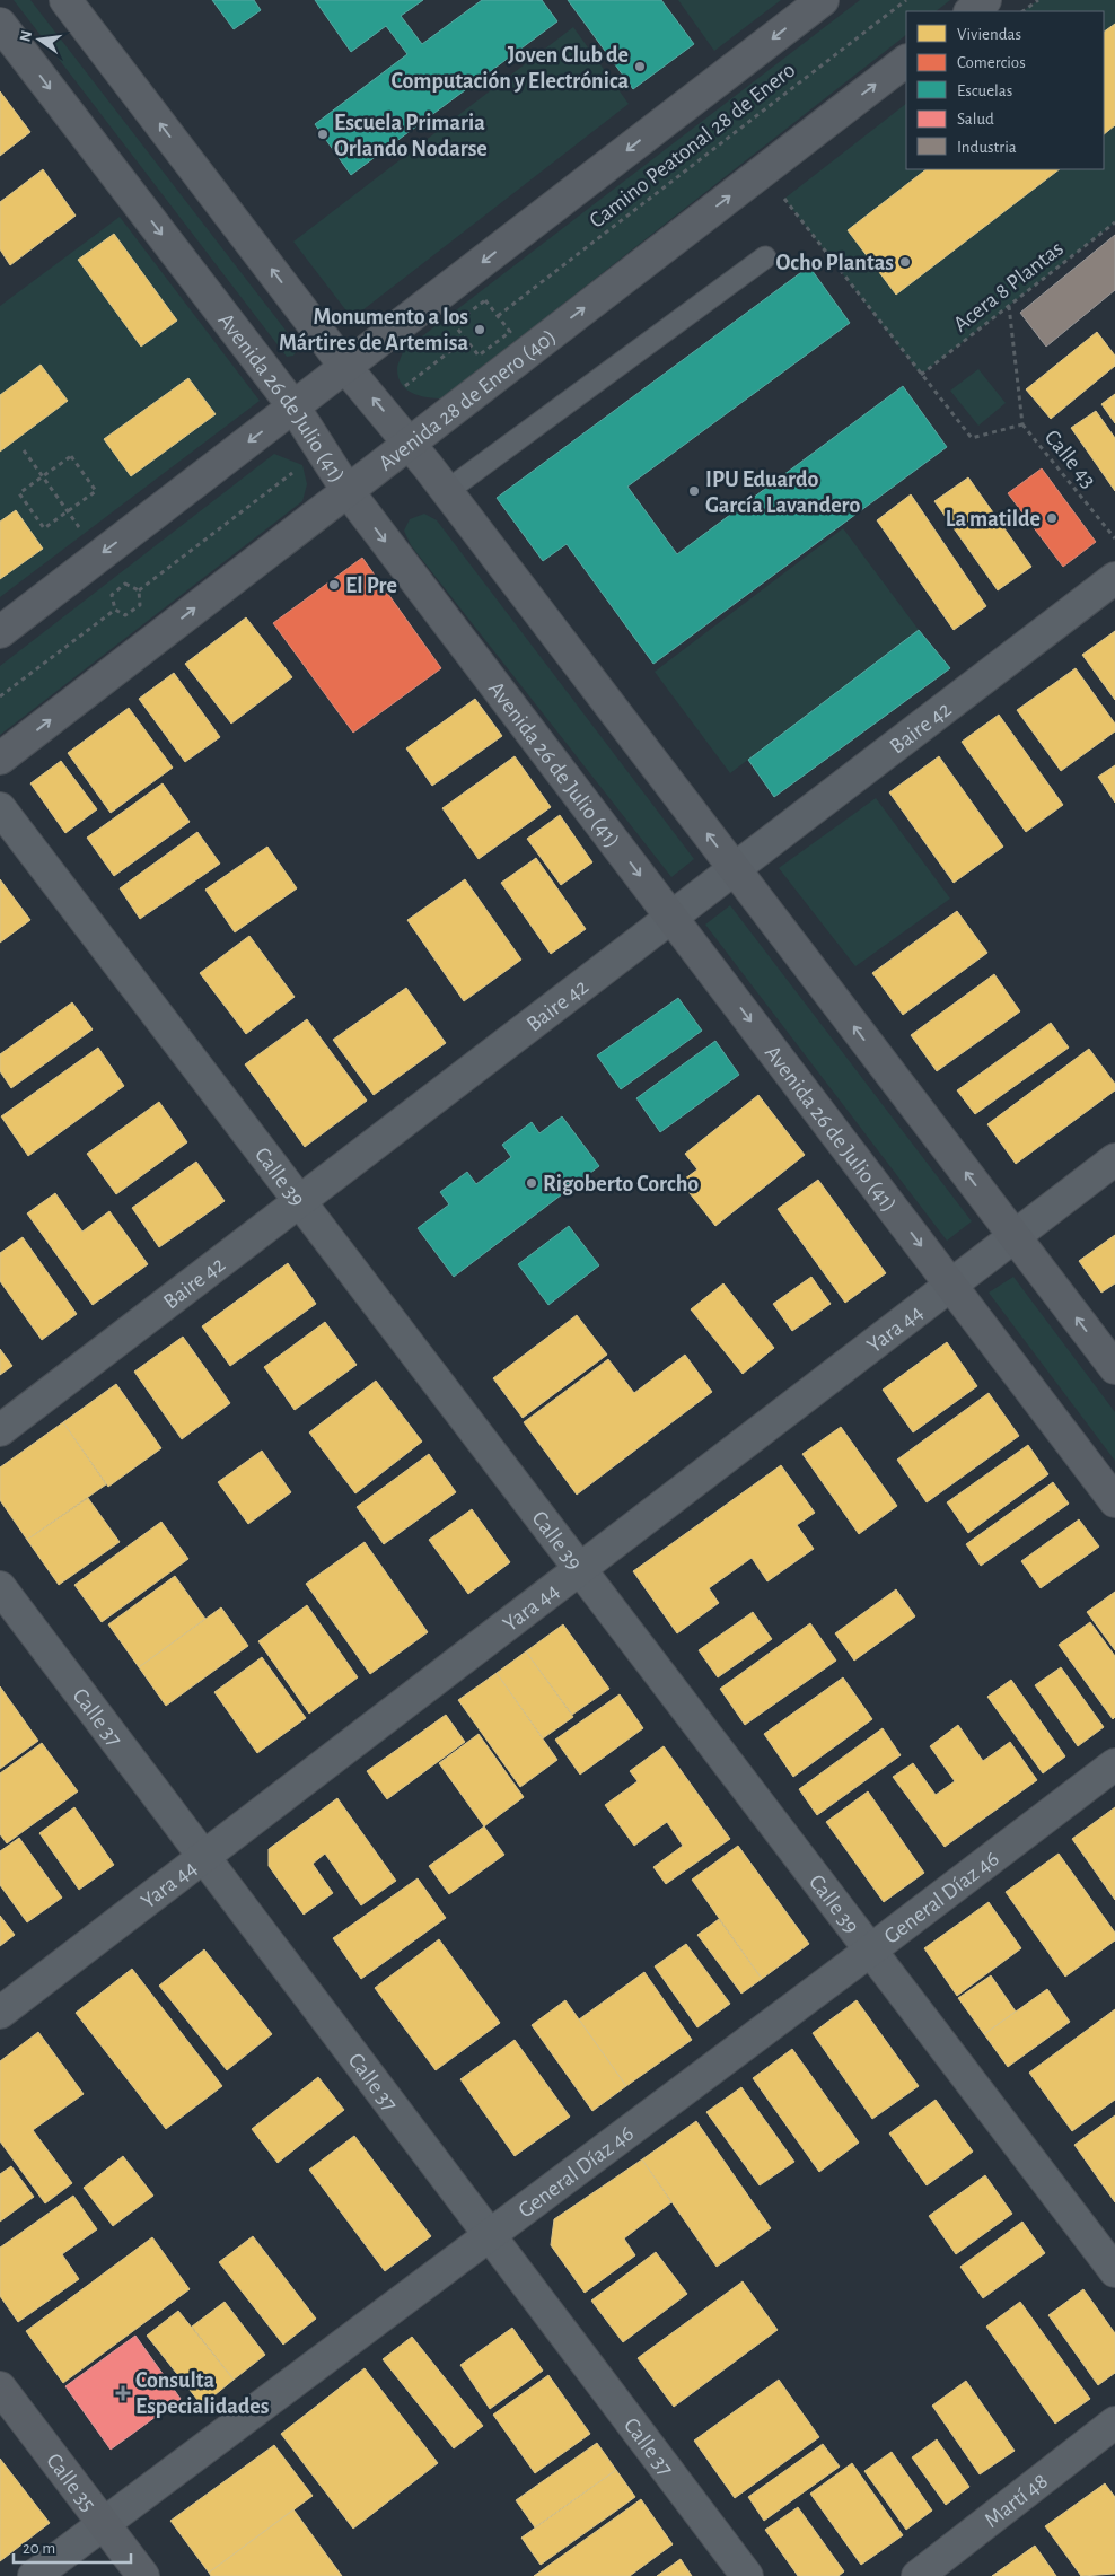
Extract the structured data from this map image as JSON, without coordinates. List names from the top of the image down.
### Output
{
  "streets": {
    "main road": ["Avenida 26 de Julio (41)", "Avenida 28 de Enero (40)", "Calle 35"],
    "street": [
      "Baire 42",
      "Calle 39",
      "Yara 44",
      "Calle 37",
      "General Díaz 46",
      "Martí 48"
    ],
    "path": ["Camino Peatonal 28 de Enero", "Acera 8 Plantas", "Calle 43"]
  },
  "crossings": [
    ["Avenida 26 de Julio (41)", "Avenida 28 de Enero (40)"],
    ["Avenida 26 de Julio (41)", "Baire 42"],
    ["Avenida 26 de Julio (41)", "Yara 44"],
    ["Baire 42", "Calle 39"],
    ["Calle 39", "Yara 44"],
    ["Calle 39", "General Díaz 46"],
    ["Yara 44", "Calle 37"],
    ["Calle 37", "General Díaz 46"],
    ["General Díaz 46", "Calle 35"]
  ],
  "places": {
    "other": [
      "Joven Club de Computación y Electrónica",
      "Escuela Primaria Orlando Nodarse",
      "Ocho Plantas",
      "Monumento a los Mártires de Artemisa",
      "IPU Eduardo García Lavandero",
      "La matilde",
      "El Pre",
      "Rigoberto Corcho"
    ],
    "health": ["Consulta Especialidades"]
  },
  "legend": [
    "Viviendas",
    "Comercios",
    "Escuelas",
    "Salud",
    "Industria"
  ],
  "scale_bar": "20 m",
  "north": "left"
}
